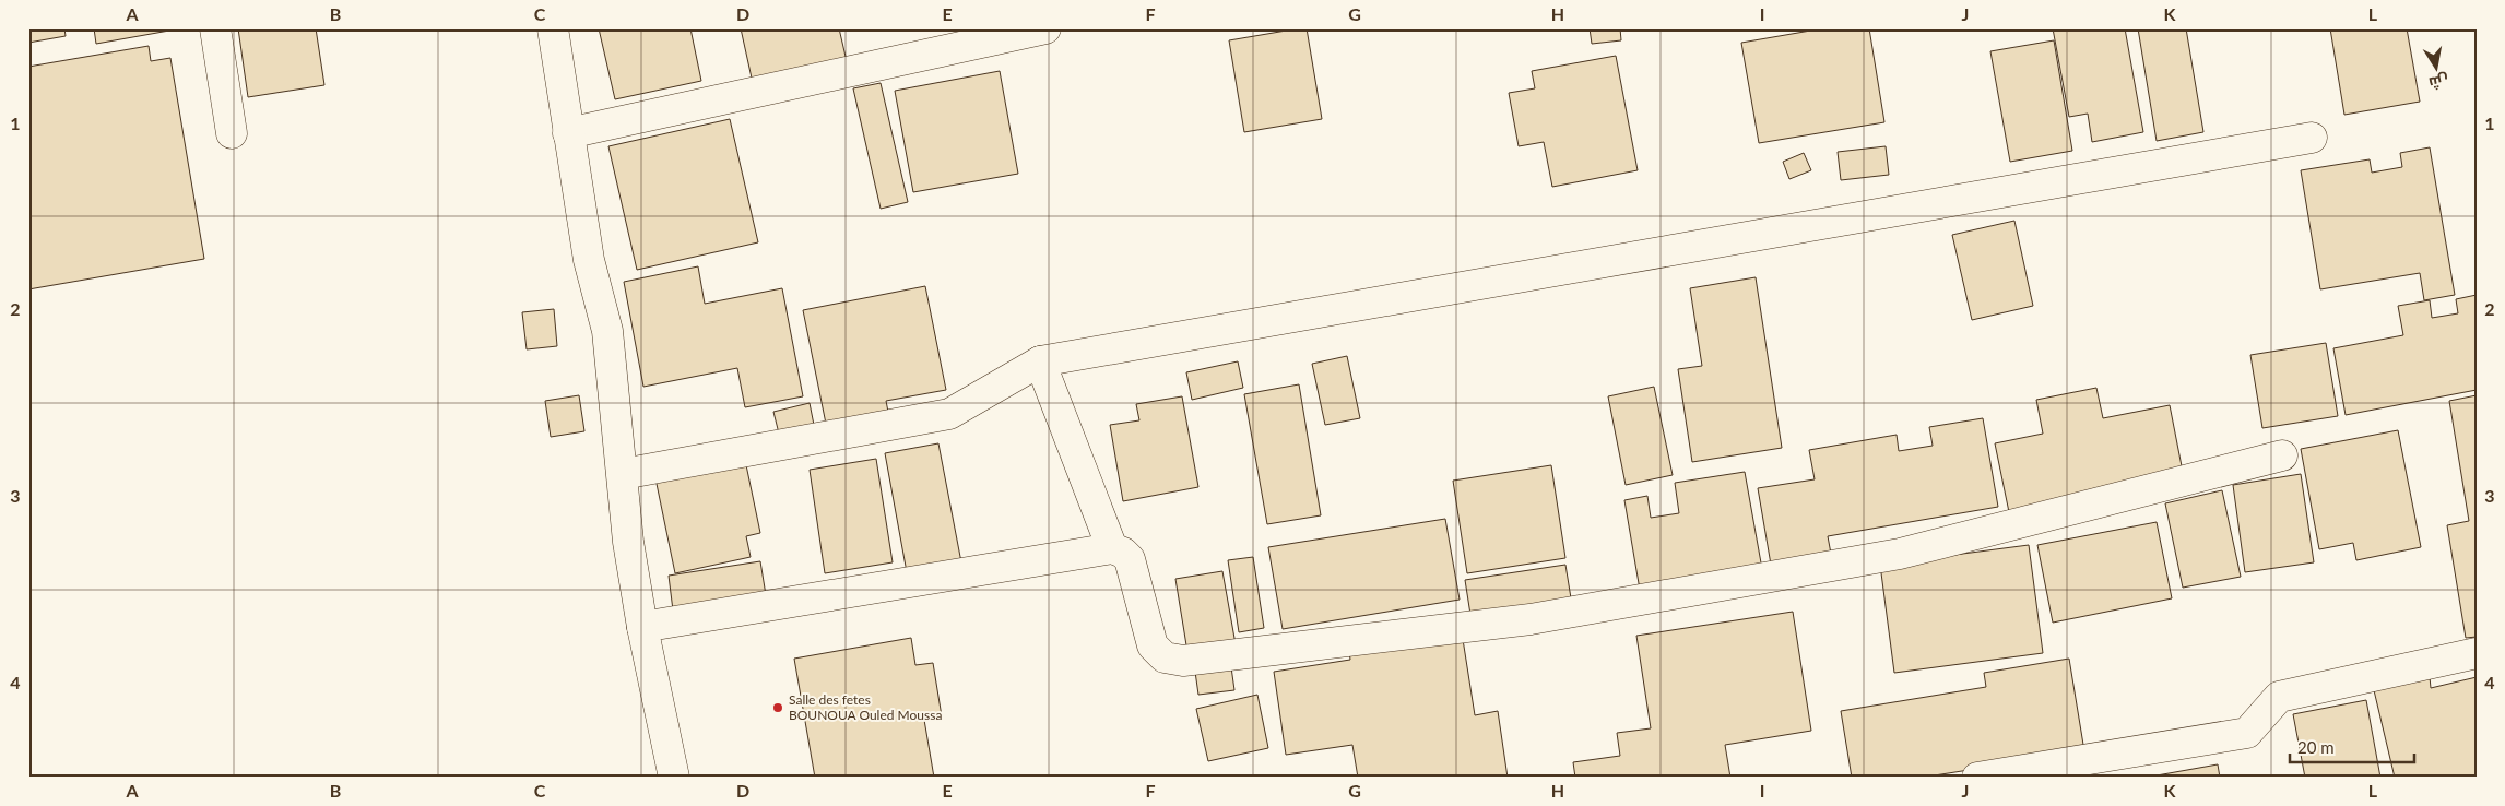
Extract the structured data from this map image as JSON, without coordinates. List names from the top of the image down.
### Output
{
  "places": ["Salle des fetes BOUNOUA Ouled Moussa"],
  "scale_bar": "20 m",
  "north": "bottom",
  "grid": {
    "columns": [
      "A",
      "B",
      "C",
      "D",
      "E",
      "F",
      "G",
      "H",
      "I",
      "J",
      "K",
      "L"
    ],
    "rows": [
      "1",
      "2",
      "3",
      "4"
    ]
  }
}
